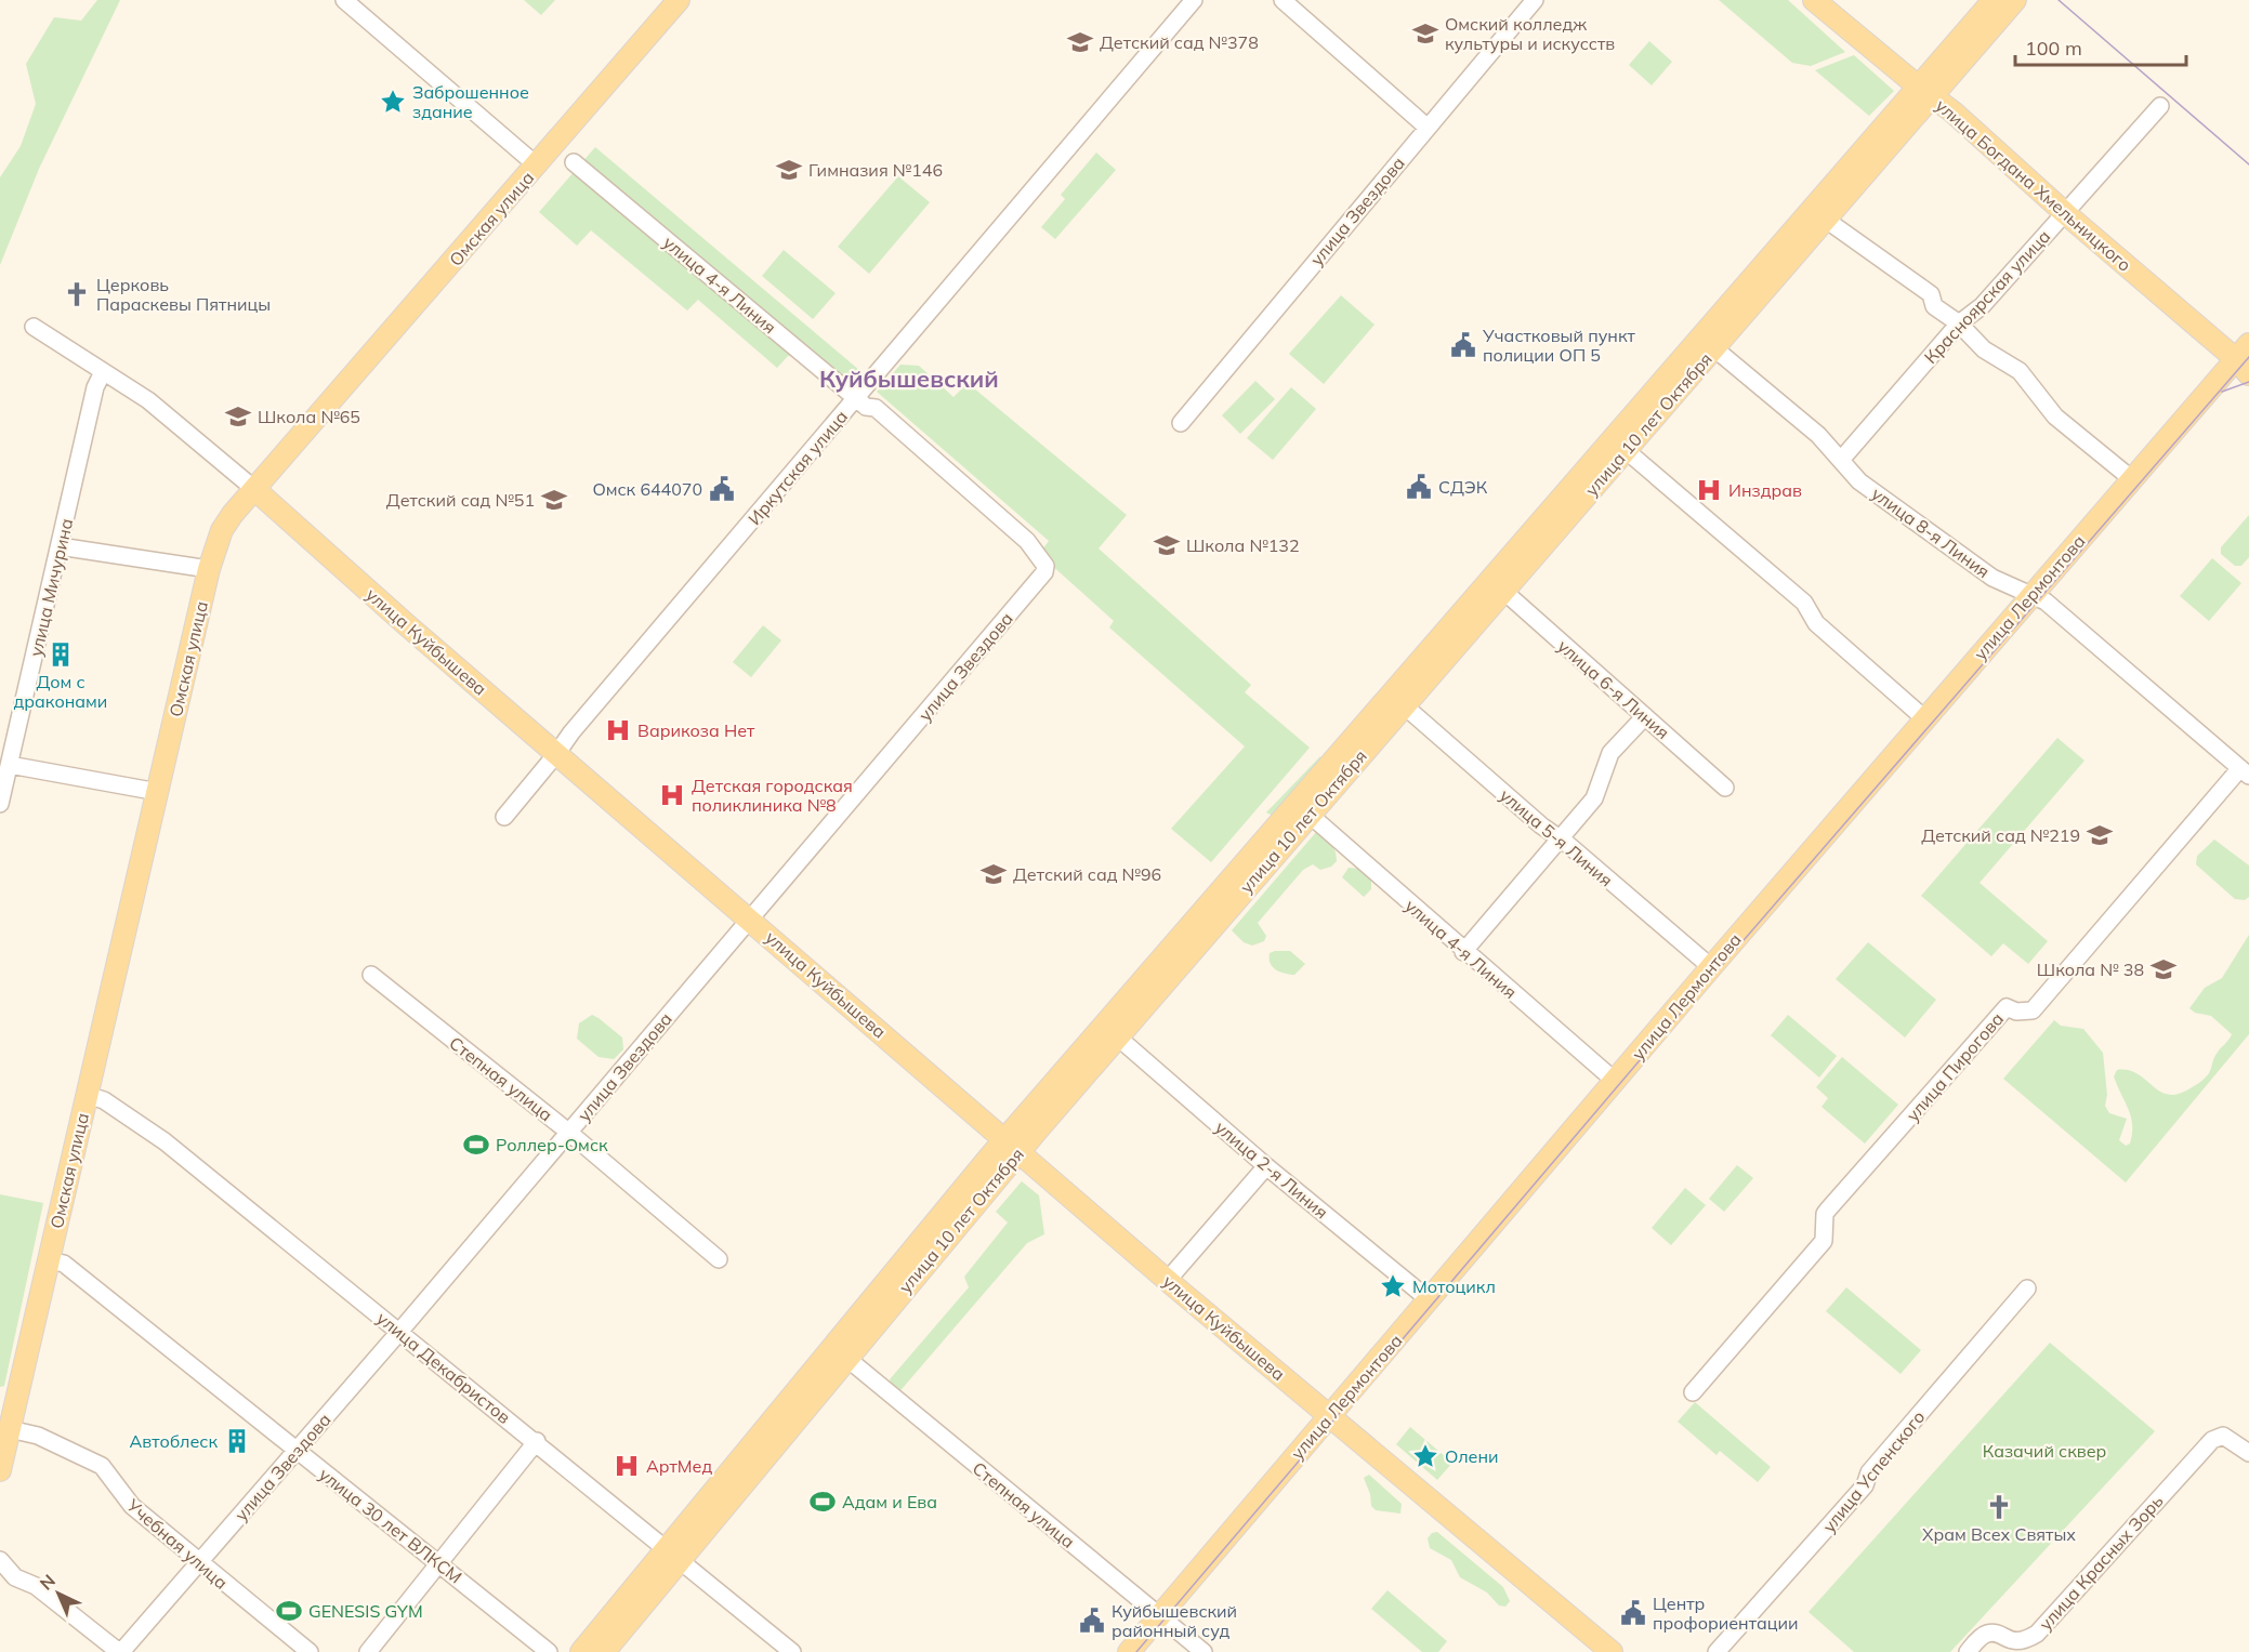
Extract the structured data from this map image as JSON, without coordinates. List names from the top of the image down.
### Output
{
  "streets": {
    "main road": [
      "улица Богдана Хмельницкого",
      "Омская улица",
      "улица 10 лет Октября",
      "улица Лермонтова",
      "улица Куйбышева"
    ],
    "street": [
      "улица Звездова",
      "улица 4-я Линия",
      "Красноярская улица",
      "Иркутская улица",
      "улица 8-я Линия",
      "улица Мичурина",
      "улица 6-я Линия",
      "улица 5-я Линия",
      "улица Пирогова",
      "Степная улица",
      "улица 2-я Линия",
      "улица Декабристов",
      "улица Успенского",
      "улица 30 лет ВЛКСМ",
      "Учебная улица",
      "улица Красных Зорь"
    ]
  },
  "crossings": [
    ["улица Богдана Хмельницкого", "Красноярская улица"],
    ["улица Богдана Хмельницкого", "улица 10 лет Октября"],
    ["улица Богдана Хмельницкого", "улица Лермонтова"],
    ["улица Звездова", "улица 4-я Линия"],
    ["улица Звездова", "улица Куйбышева"],
    ["улица Звездова", "Степная улица"],
    ["улица Звездова", "улица Декабристов"],
    ["улица Звездова", "улица 30 лет ВЛКСМ"],
    ["улица Звездова", "Учебная улица"],
    ["Омская улица", "улица Куйбышева"],
    ["Омская улица", "улица Декабристов"],
    ["Омская улица", "улица 30 лет ВЛКСМ"],
    ["Омская улица", "Учебная улица"],
    ["улица 4-я Линия", "улица 10 лет Октября"],
    ["улица 4-я Линия", "Иркутская улица"],
    ["улица 4-я Линия", "улица Лермонтова"],
    ["Красноярская улица", "улица 8-я Линия"],
    ["улица 10 лет Октября", "улица 8-я Линия"],
    ["улица 10 лет Октября", "улица Куйбышева"],
    ["улица 10 лет Октября", "улица 6-я Линия"],
    ["улица 10 лет Октября", "улица 5-я Линия"],
    ["улица 10 лет Октября", "Степная улица"],
    ["улица 10 лет Октября", "улица 2-я Линия"],
    ["улица 10 лет Октября", "улица Декабристов"],
    ["Иркутская улица", "улица Куйбышева"],
    ["улица 8-я Линия", "улица Лермонтова"],
    ["улица 8-я Линия", "улица Пирогова"],
    ["улица Мичурина", "улица Куйбышева"],
    ["улица Лермонтова", "улица Куйбышева"],
    ["улица Лермонтова", "улица 5-я Линия"],
    ["улица Лермонтова", "Степная улица"],
    ["улица Лермонтова", "улица 2-я Линия"]
  ],
  "districts": ["Куйбышевский"],
  "parks": ["Казачий сквер"],
  "places": {
    "school or university": [
      "Омский колледж культуры и искусств",
      "Детский сад №378",
      "Гимназия №146",
      "Школа №65",
      "Детский сад №51",
      "Школа №132",
      "Детский сад №219",
      "Детский сад №96",
      "Школа № 38"
    ],
    "place": ["Заброшенное здание", "Мотоцикл", "Олени"],
    "church": ["Церковь Параскевы Пятницы", "Храм Всех Святых"],
    "public building": [
      "Участковый пункт полиции ОП 5",
      "СДЭК",
      "Омск 644070",
      "Центр профориентации",
      "Куйбышевский районный суд"
    ],
    "hospital": [
      "Инздрав",
      "Варикоза Нет",
      "Детская городская поликлиника №8",
      "АртМед"
    ],
    "building": ["Дом с драконами", "Автоблеск"],
    "sports": ["Роллер-Омск", "Адам и Ева", "GENESIS GYM"]
  },
  "scale_bar": "100 m",
  "north": "top left"
}
